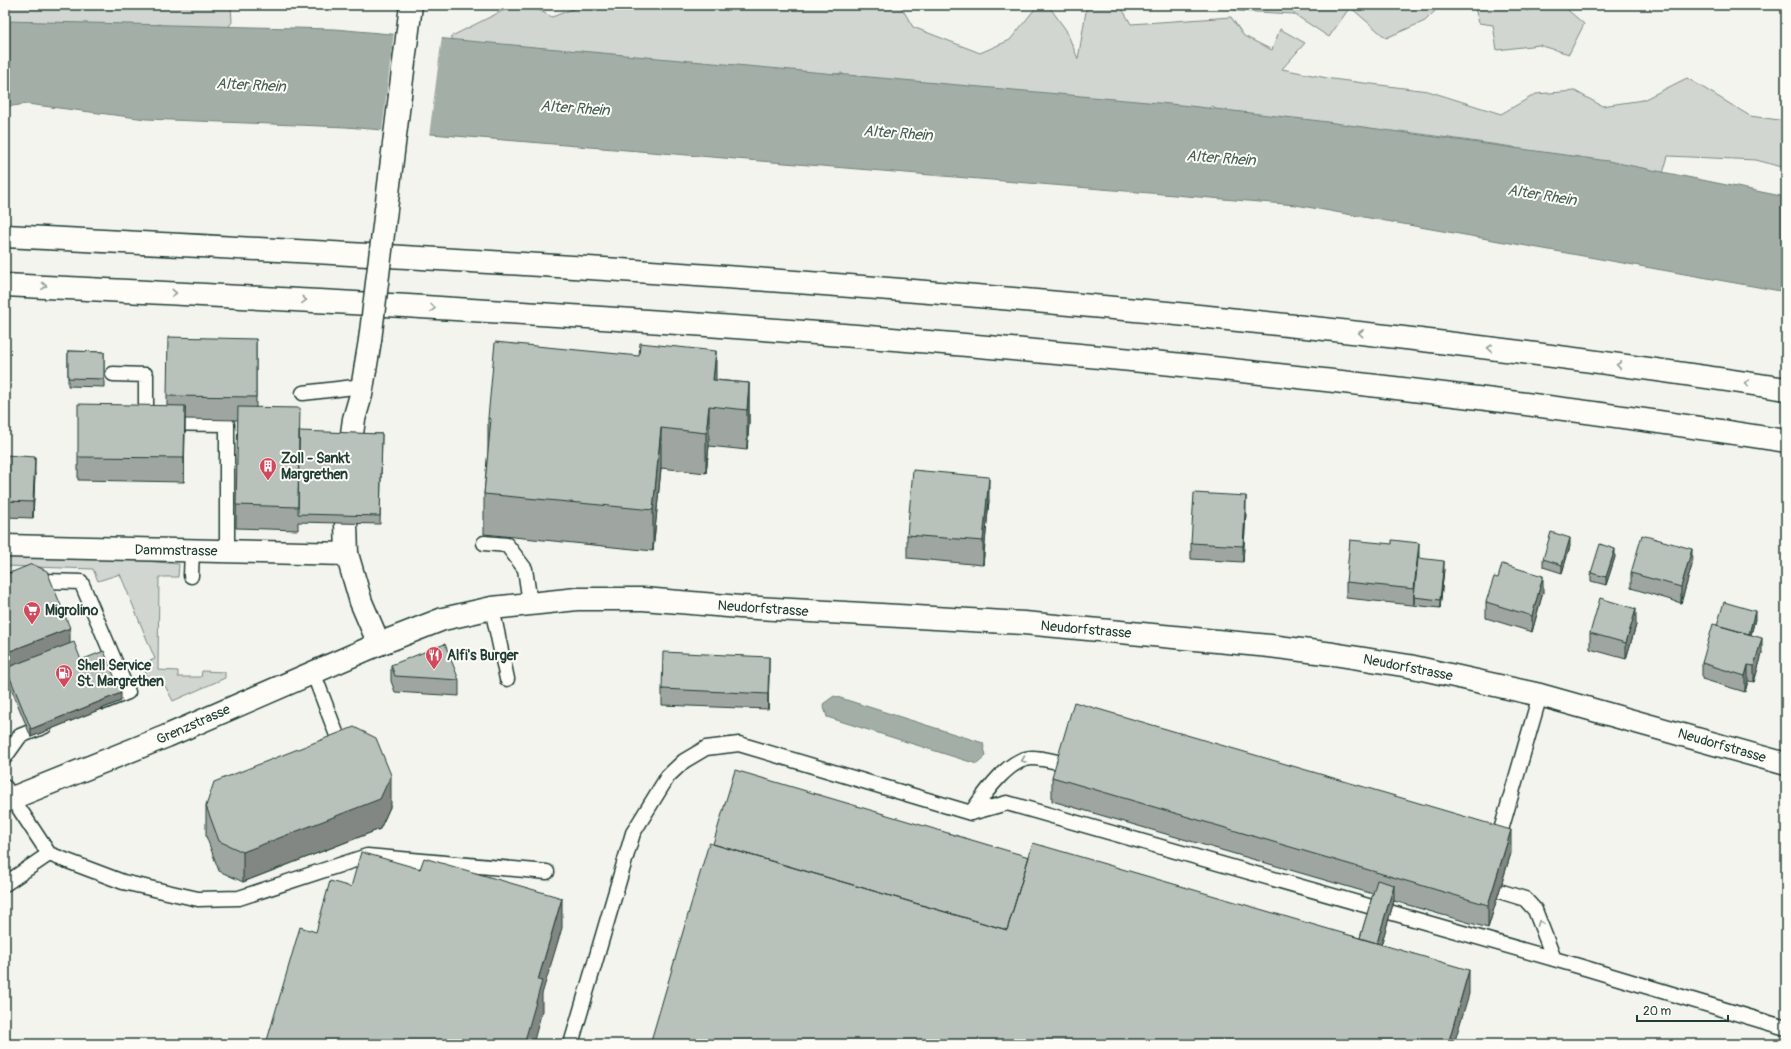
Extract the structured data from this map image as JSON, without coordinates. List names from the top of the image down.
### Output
{
  "streets": {
    "main road": ["Dammstrasse", "Neudorfstrasse", "Grenzstrasse"]
  },
  "crossings": [
    ["Neudorfstrasse", "Grenzstrasse"]
  ],
  "water": ["Alter Rhein"],
  "places": {
    "building": ["Zoll - Sankt Margrethen"],
    "supermarket": ["Migrolino"],
    "restaurant": ["Alfi's Burger"],
    "fuel station": ["Shell Service St. Margrethen"]
  },
  "scale_bar": "20 m"
}
